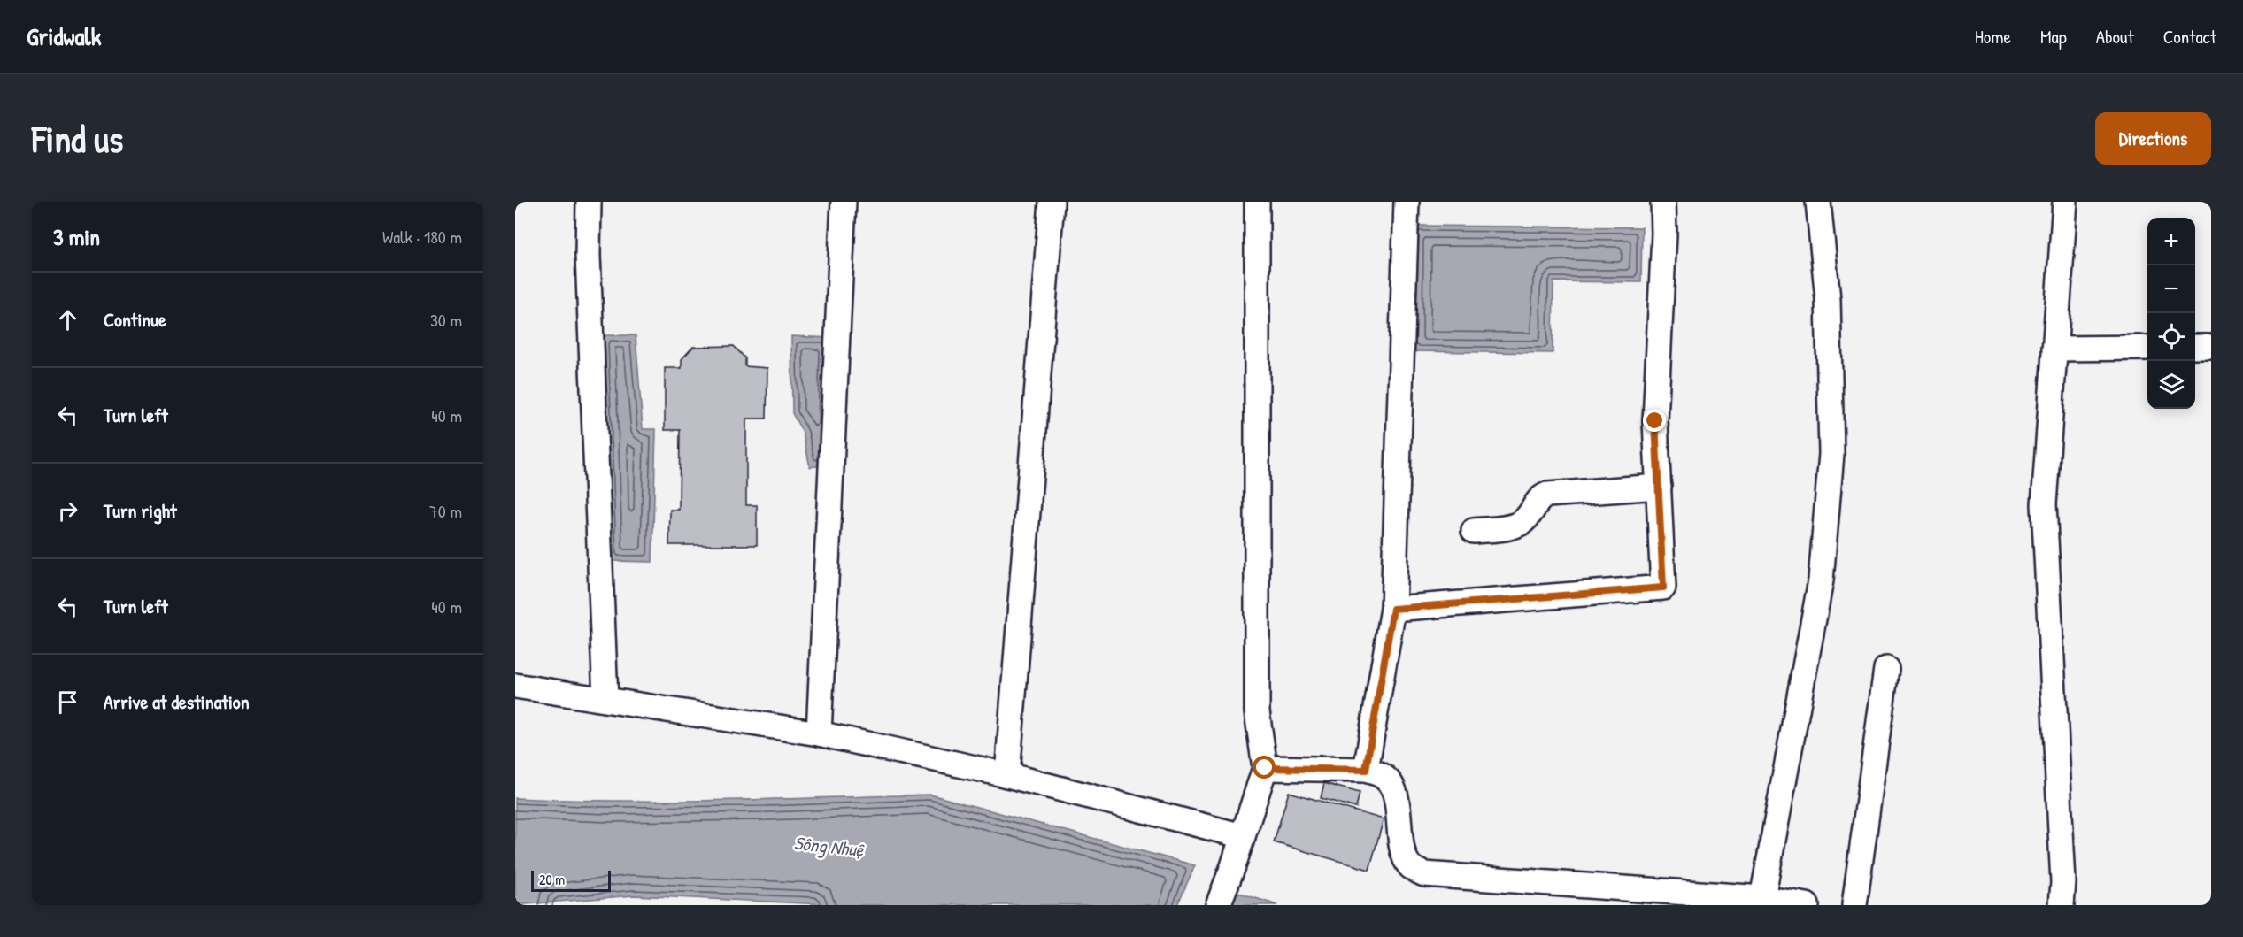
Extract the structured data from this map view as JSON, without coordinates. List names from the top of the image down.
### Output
{
  "water": ["Sông Nhuệ"],
  "scale_bar": "20 m",
  "page": {
    "header": "Gridwalk",
    "nav": [
      "Home",
      "Map",
      "About",
      "Contact"
    ],
    "buttons": "Directions",
    "title": "Find us",
    "heading": ["3 min", "Walk · 180 m"],
    "map_buttons": ["+", "−"],
    "list": [
      ["Continue", "30 m"],
      ["Turn left", "40 m"],
      ["Turn right", "70 m"],
      ["Turn left", "40 m"],
      "Arrive at destination"
    ],
    "scale": "20 m"
  }
}
